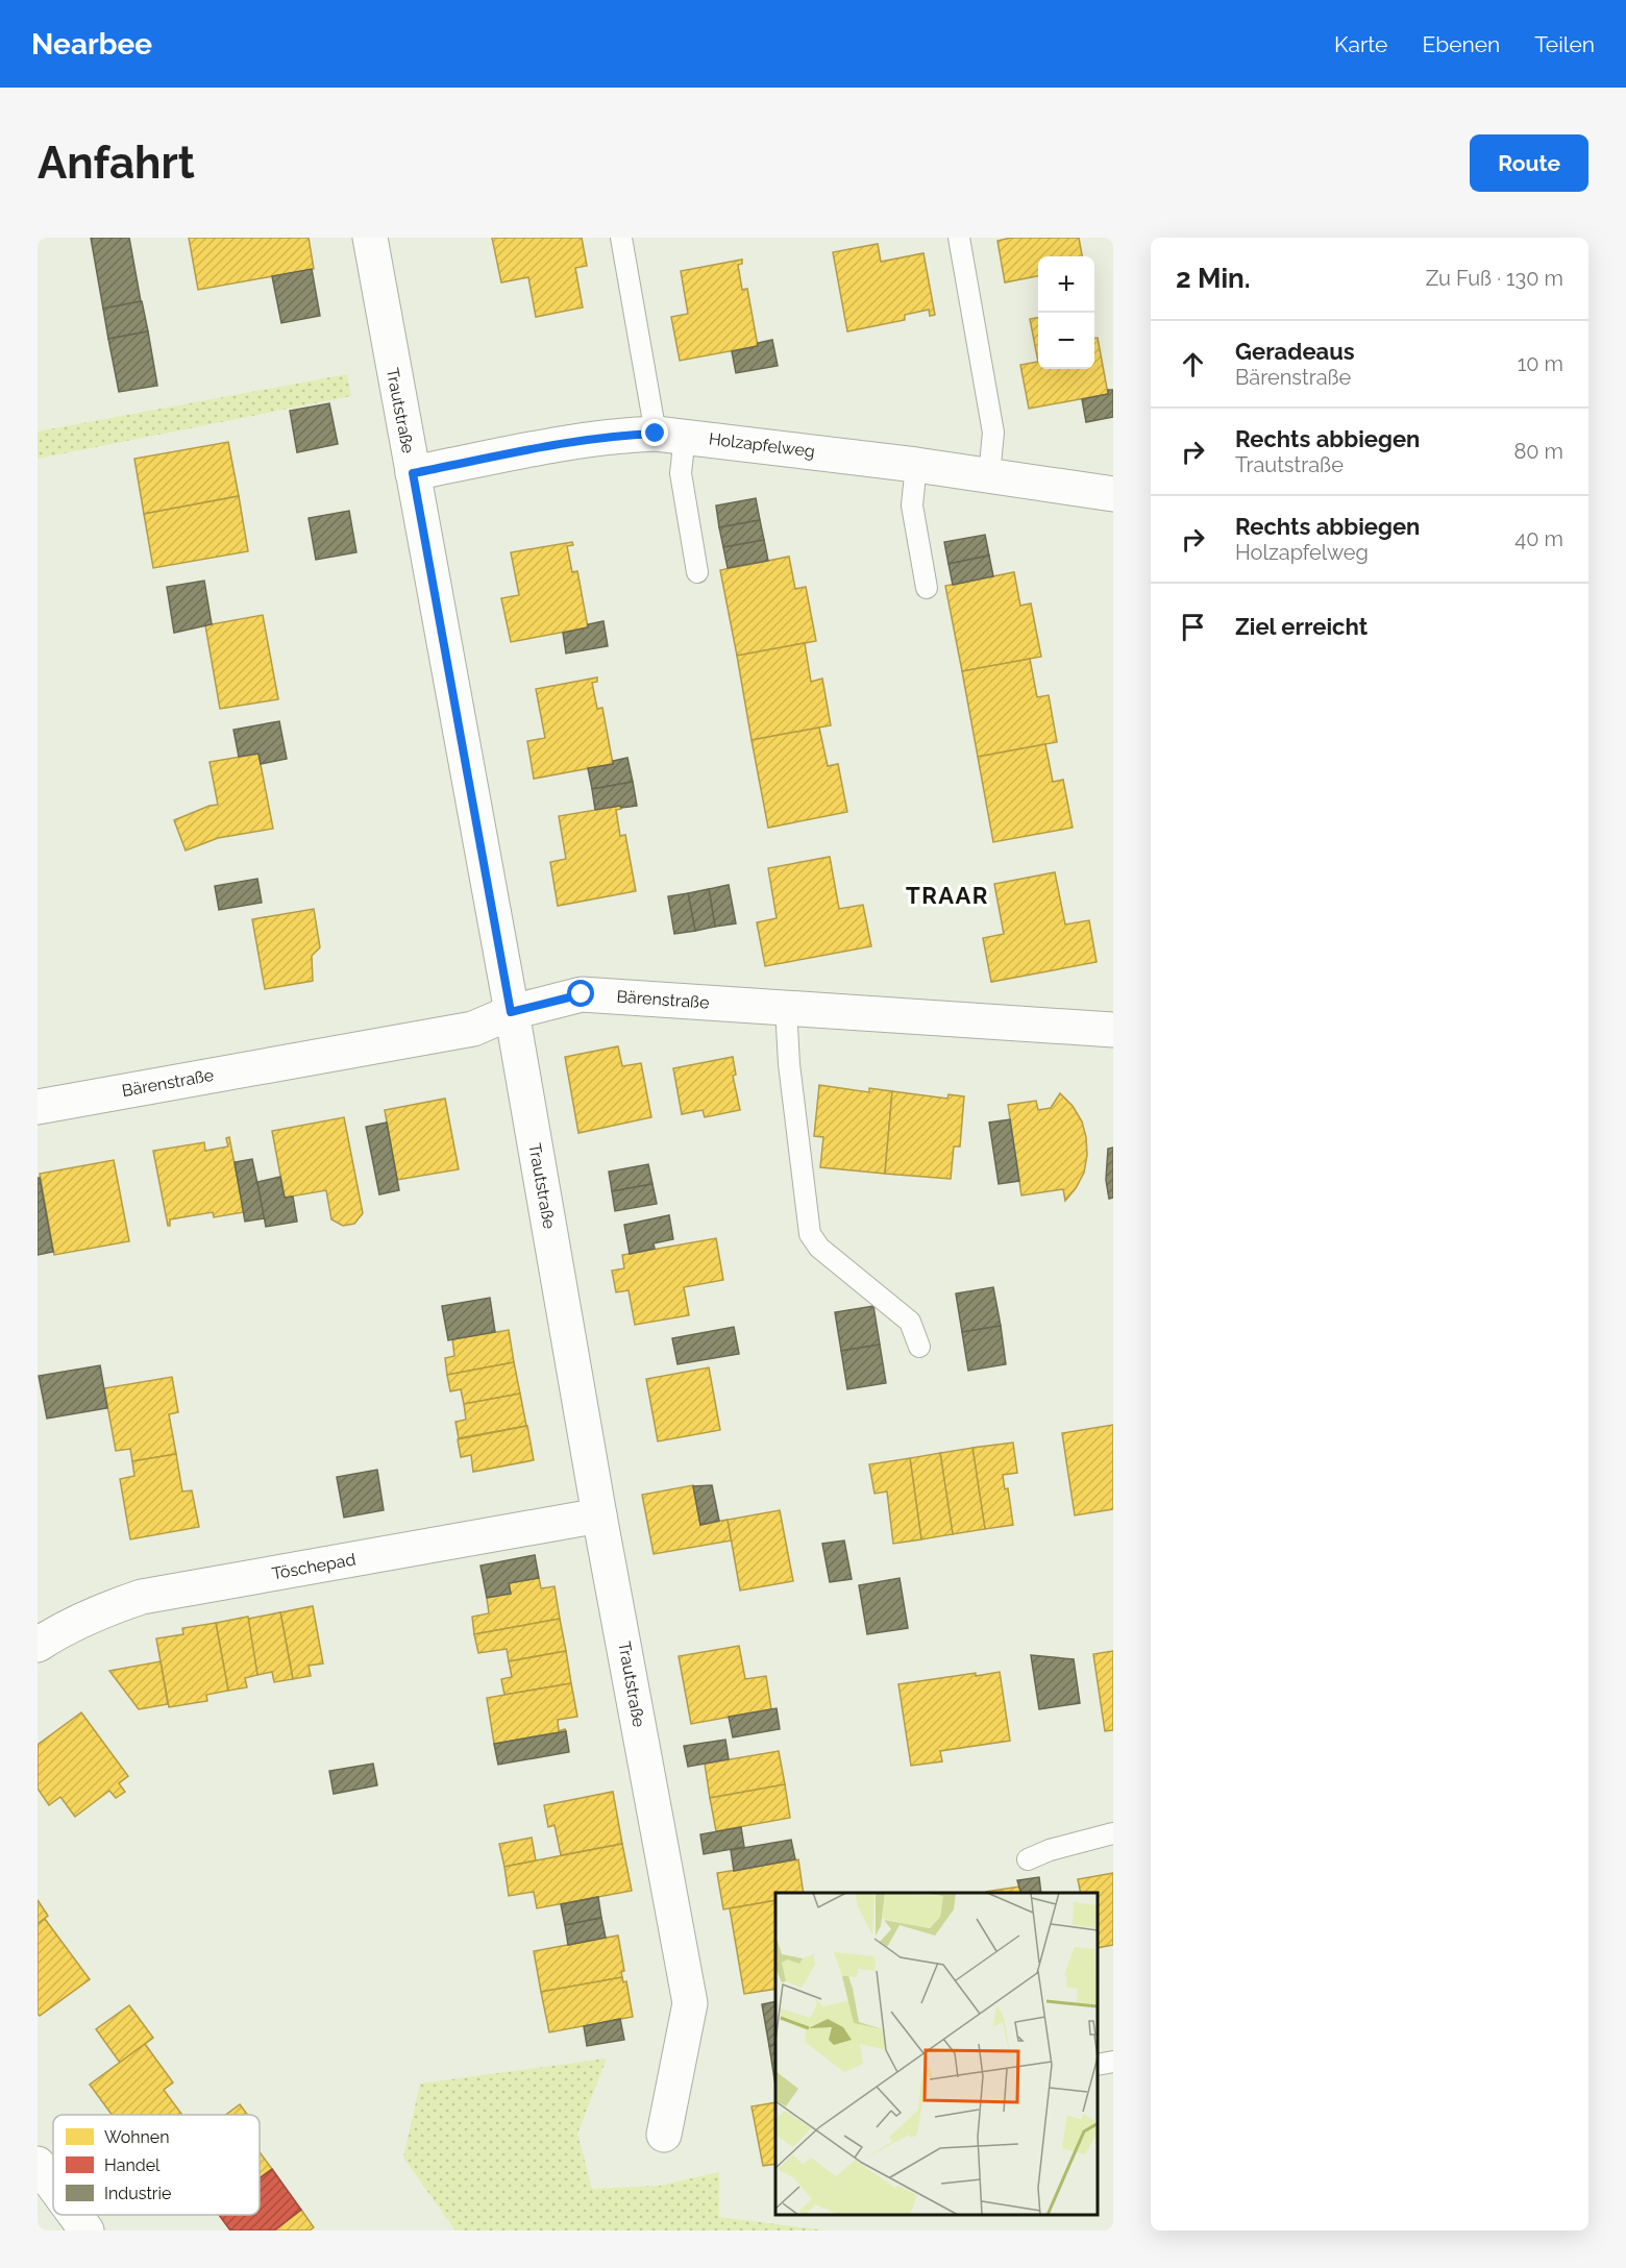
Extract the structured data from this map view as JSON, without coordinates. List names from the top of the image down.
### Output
{
  "streets": {
    "street": [
      "Trautstraße",
      "Holzapfelweg",
      "Bärenstraße",
      "Töschepad"
    ]
  },
  "crossings": [
    ["Trautstraße", "Holzapfelweg"],
    ["Trautstraße", "Bärenstraße"],
    ["Trautstraße", "Töschepad"]
  ],
  "districts": ["TRAAR"],
  "legend": ["Wohnen", "Handel", "Industrie"],
  "page": {
    "header": "Nearbee",
    "nav": ["Karte", "Ebenen", "Teilen"],
    "buttons": "Route",
    "title": "Anfahrt",
    "heading": ["2 Min.", "Zu Fuß · 130 m"],
    "map_buttons": ["+", "−"],
    "list": [
      ["Geradeaus", "Bärenstraße", "10 m"],
      ["Rechts abbiegen", "Trautstraße", "80 m"],
      ["Rechts abbiegen", "Holzapfelweg", "40 m"],
      "Ziel erreicht"
    ]
  }
}
